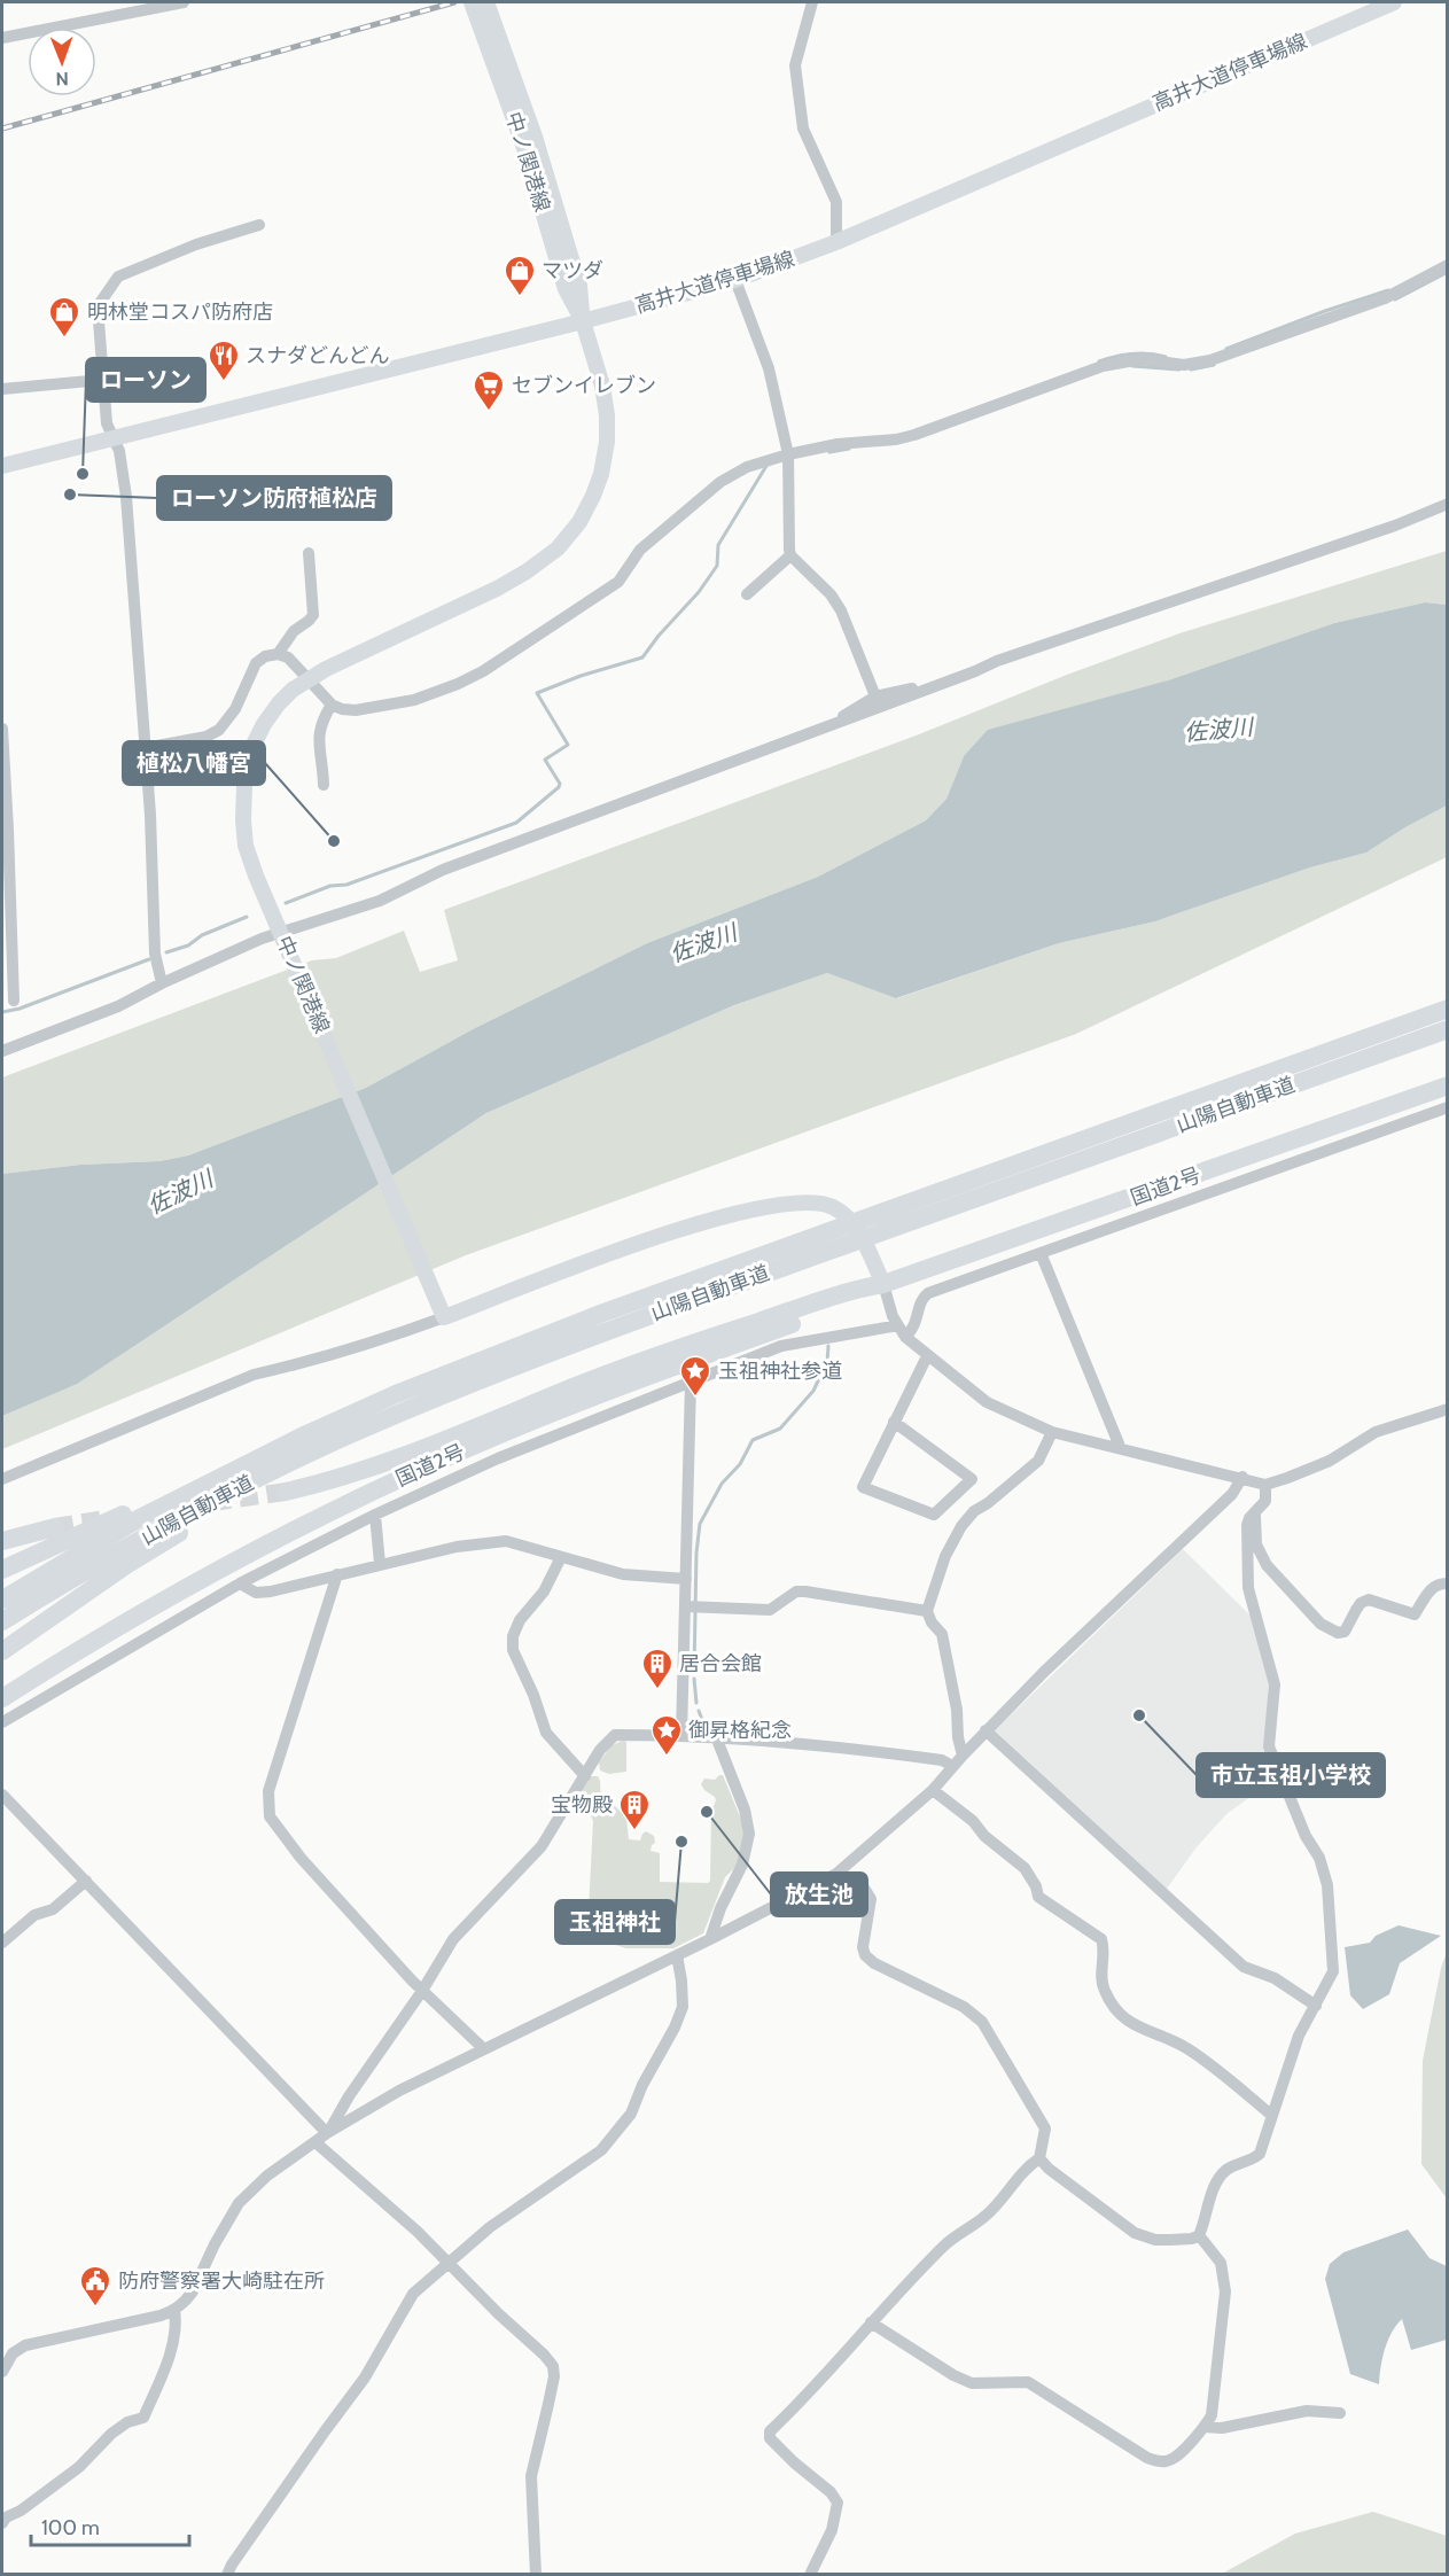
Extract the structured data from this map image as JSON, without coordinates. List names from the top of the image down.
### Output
{
  "streets": {
    "highway": ["山陽自動車道", "国道2号"],
    "main road": ["高井大道停車場線", "中ノ関港線"]
  },
  "crossings": [
    ["高井大道停車場線", "中ノ関港線"]
  ],
  "water": ["佐波川"],
  "places": {
    "shop": ["マツダ", "明林堂コスパ防府店"],
    "restaurant": ["スナダどんどん"],
    "supermarket": ["セブンイレブン"],
    "other": [
      "ローソン",
      "ローソン防府植松店",
      "植松八幡宮",
      "市立玉祖小学校",
      "放生池",
      "玉祖神社"
    ],
    "place": ["玉祖神社参道", "御昇格紀念"],
    "building": ["居合会館", "宝物殿"],
    "public building": ["防府警察署大崎駐在所"]
  },
  "scale_bar": "100 m",
  "north": "bottom"
}
